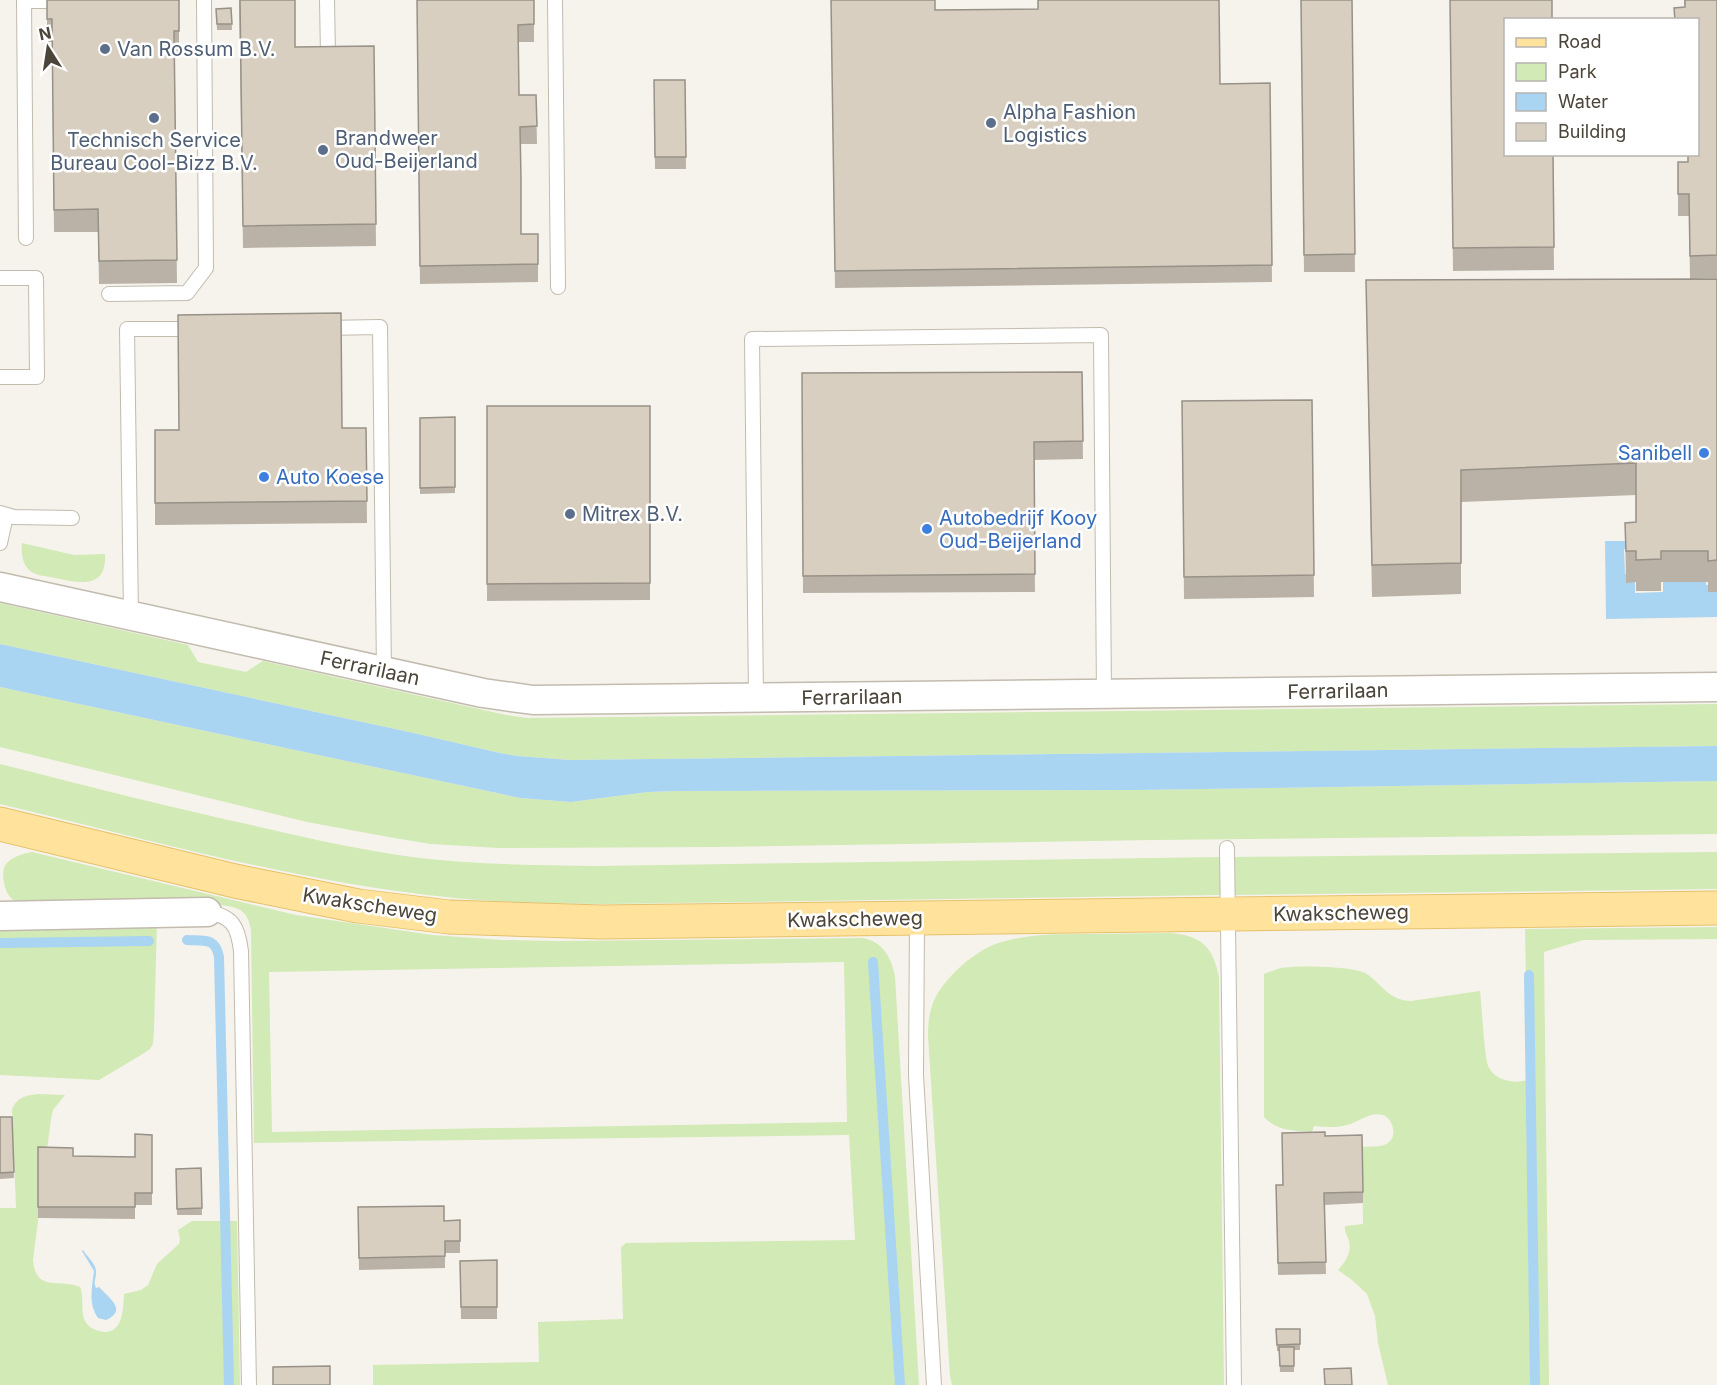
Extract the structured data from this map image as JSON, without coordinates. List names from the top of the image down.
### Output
{
  "streets": {
    "main road": ["Kwakscheweg"],
    "street": ["Ferrarilaan"]
  },
  "places": [
    "Van Rossum B.V.",
    "Technisch Service Bureau Cool-Bizz B.V.",
    "Alpha Fashion Logistics",
    "Brandweer Oud-Beijerland",
    "Sanibell",
    "Auto Koese",
    "Mitrex B.V.",
    "Autobedrijf Kooy Oud-Beijerland"
  ],
  "legend": [
    "Road",
    "Park",
    "Water",
    "Building"
  ],
  "north": "top"
}
